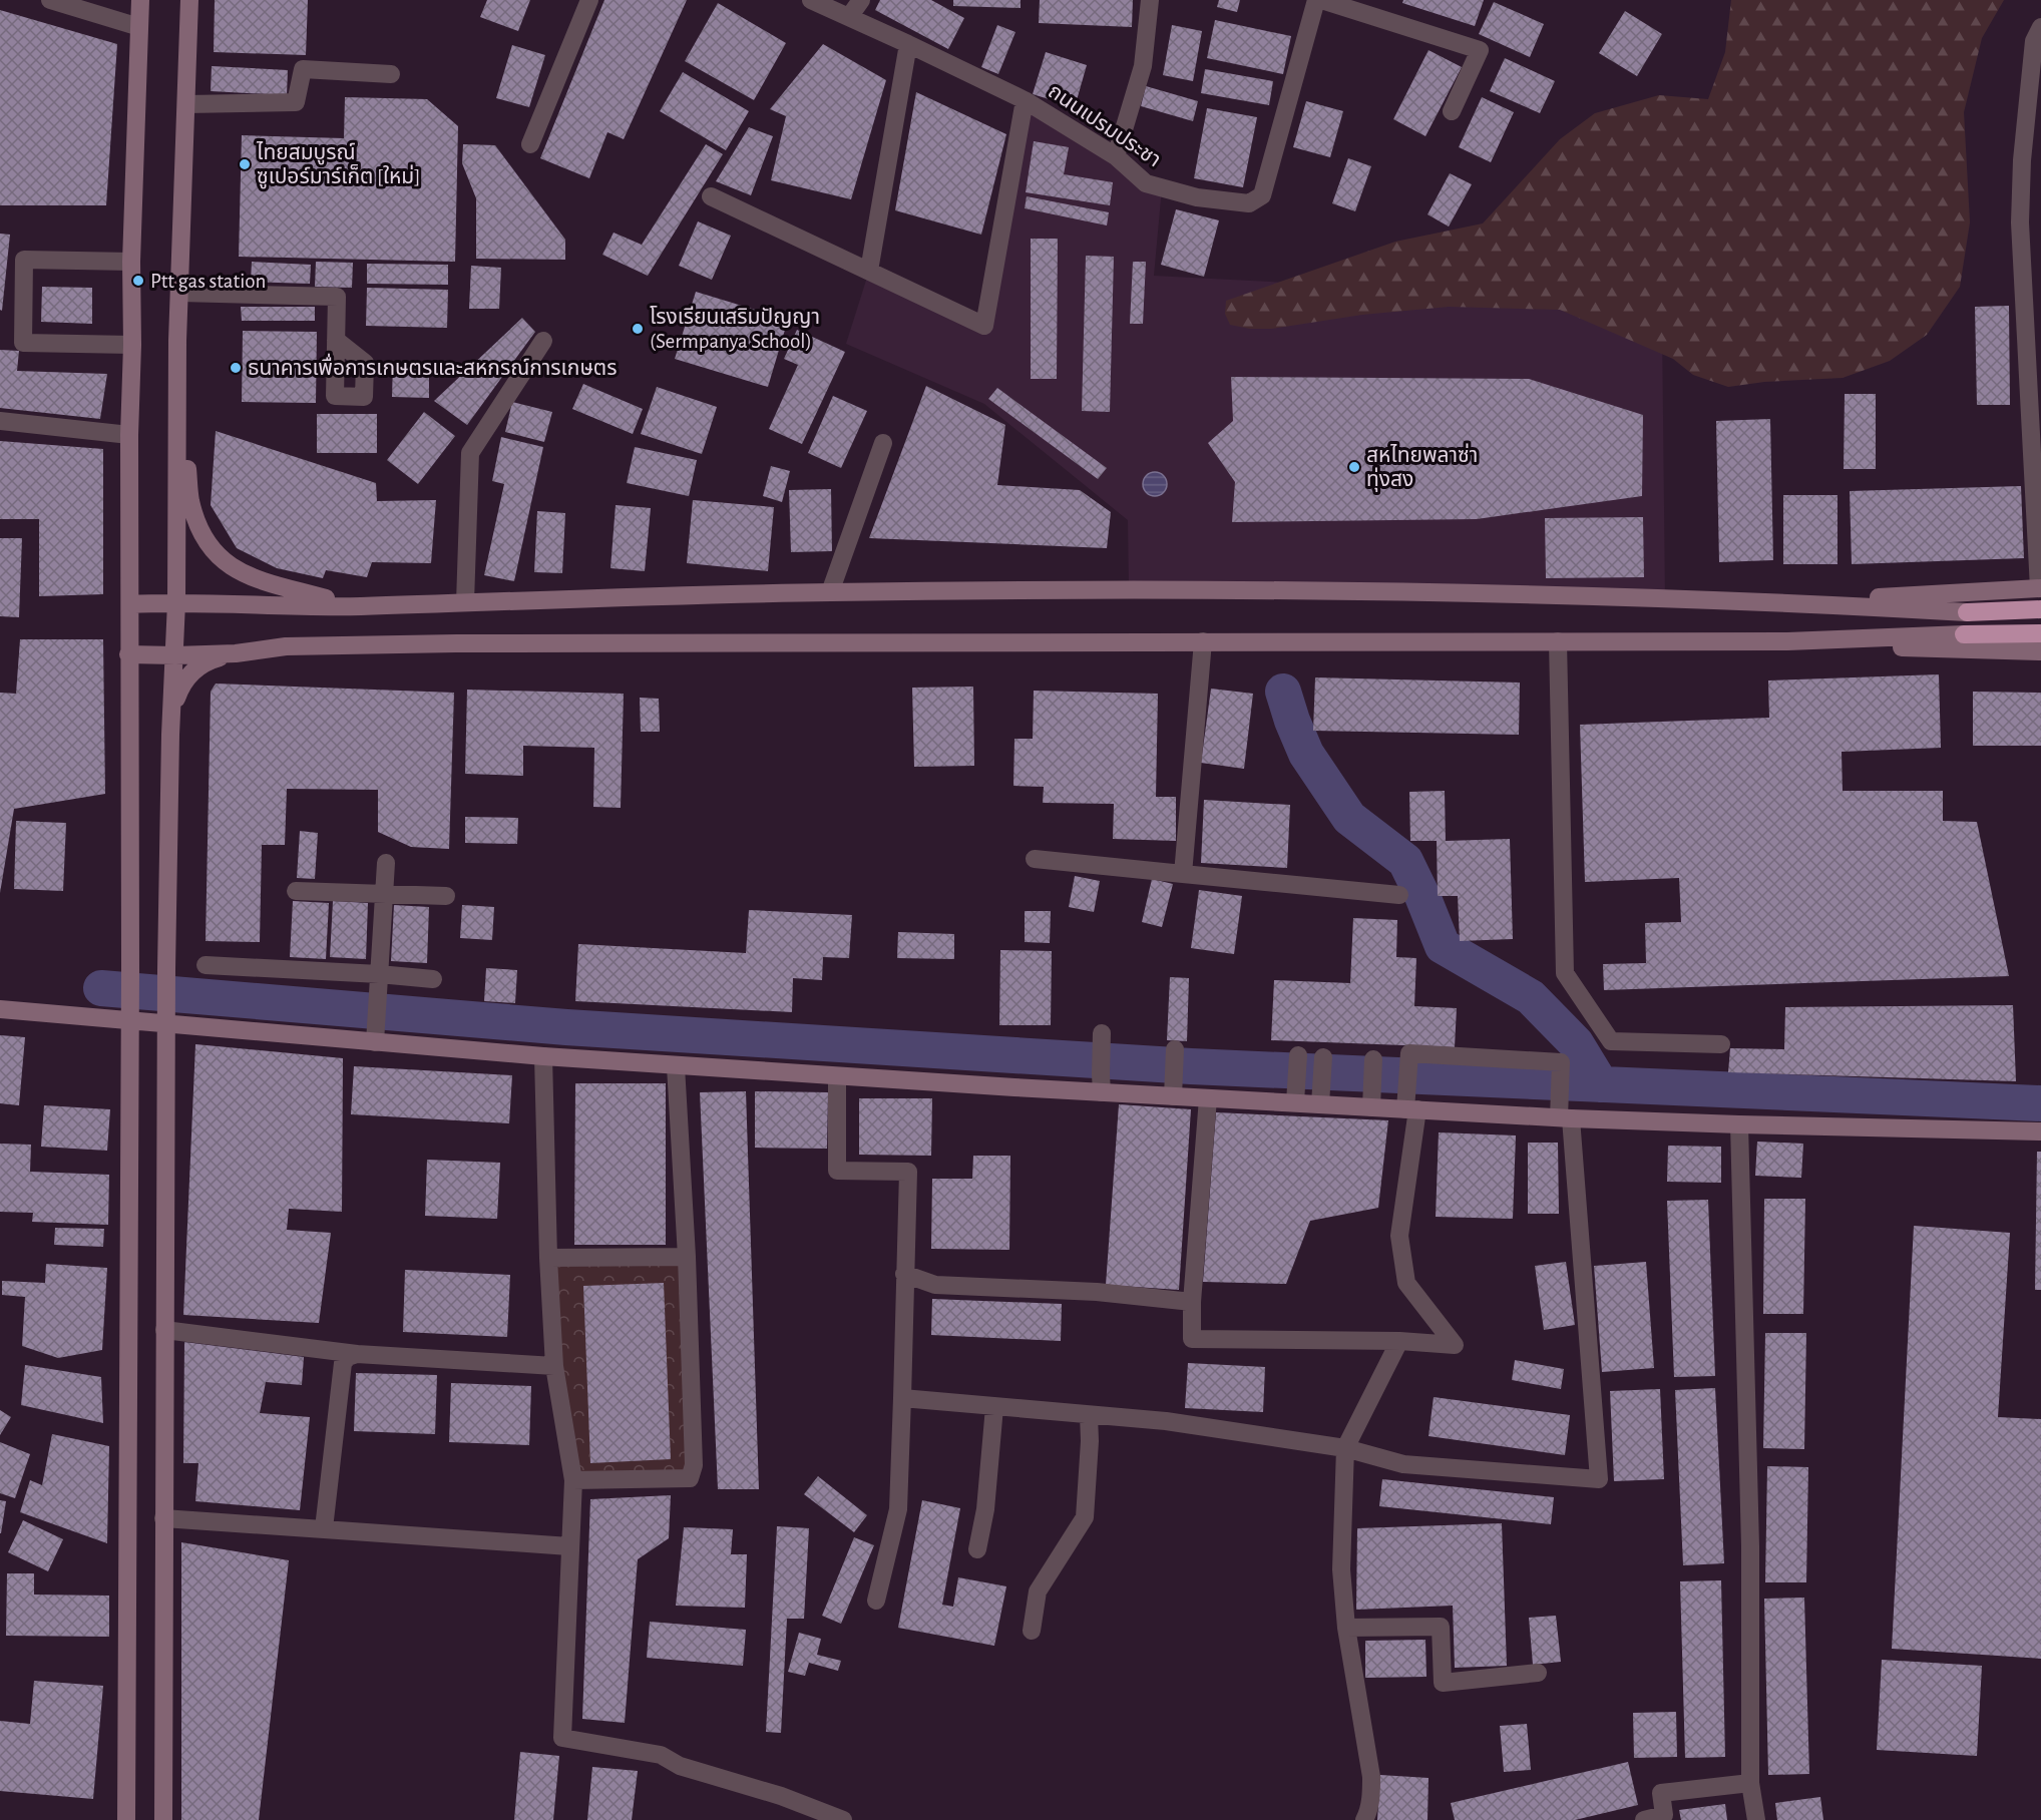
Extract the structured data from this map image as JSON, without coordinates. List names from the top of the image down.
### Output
{
  "streets": {
    "street": ["ถนนเปรมประชา"]
  },
  "places": [
    "ไทยสมบูรณ์ ซูเปอร์มาร์เก็ต [ใหม่]",
    "Ptt gas station",
    "โรงเรียนเสริมปัญญา (Sermpanya School)",
    "ธนาคารเพื่อการเกษตรและสหกรณ์การเกษตร",
    "สหไทยพลาซ่า ทุ่งสง"
  ]
}
